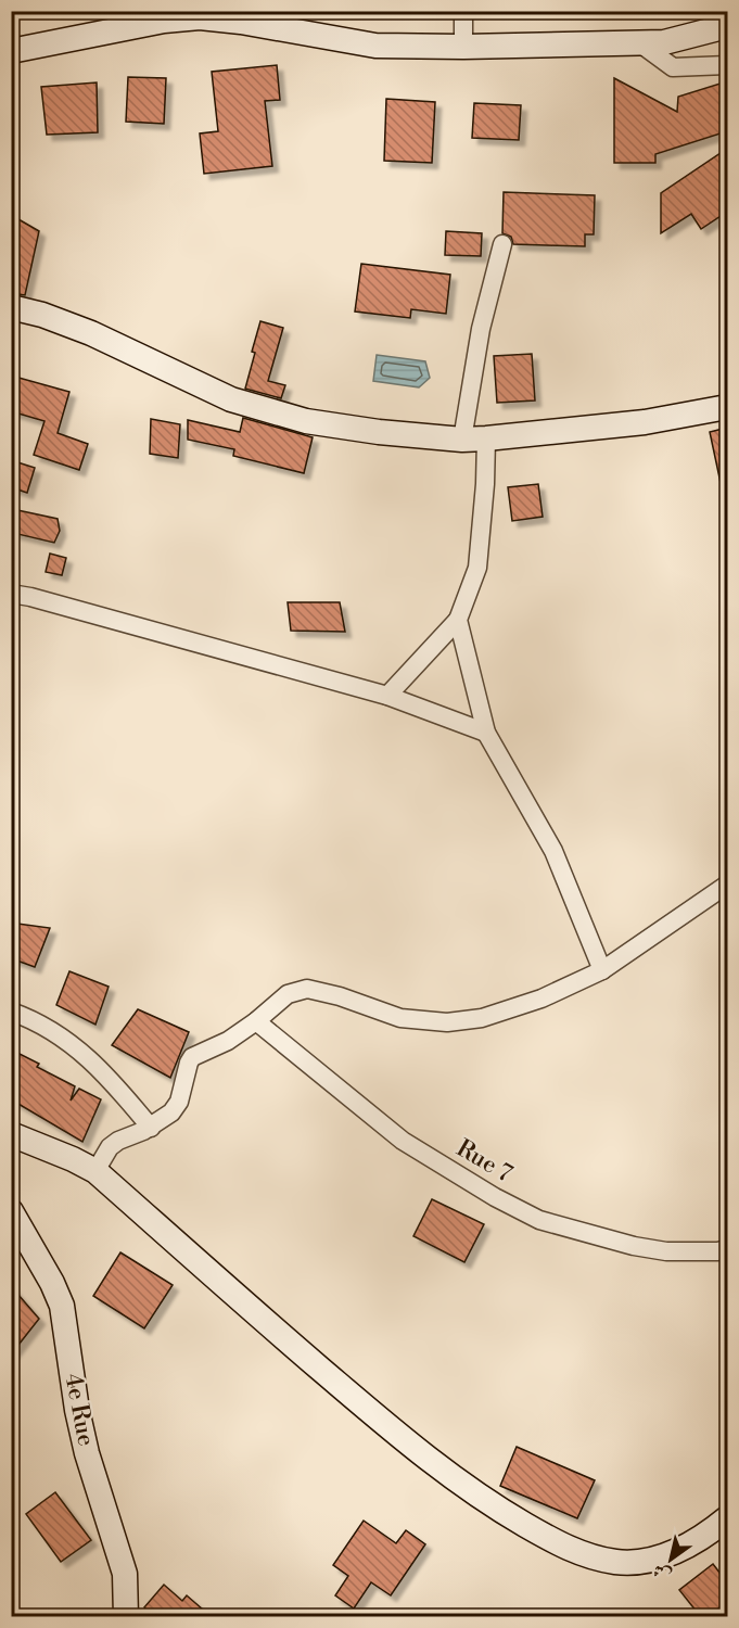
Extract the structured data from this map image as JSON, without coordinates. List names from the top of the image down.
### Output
{
  "streets": {
    "street": ["Rue 7", "4e Rue"]
  },
  "north": "bottom left"
}
